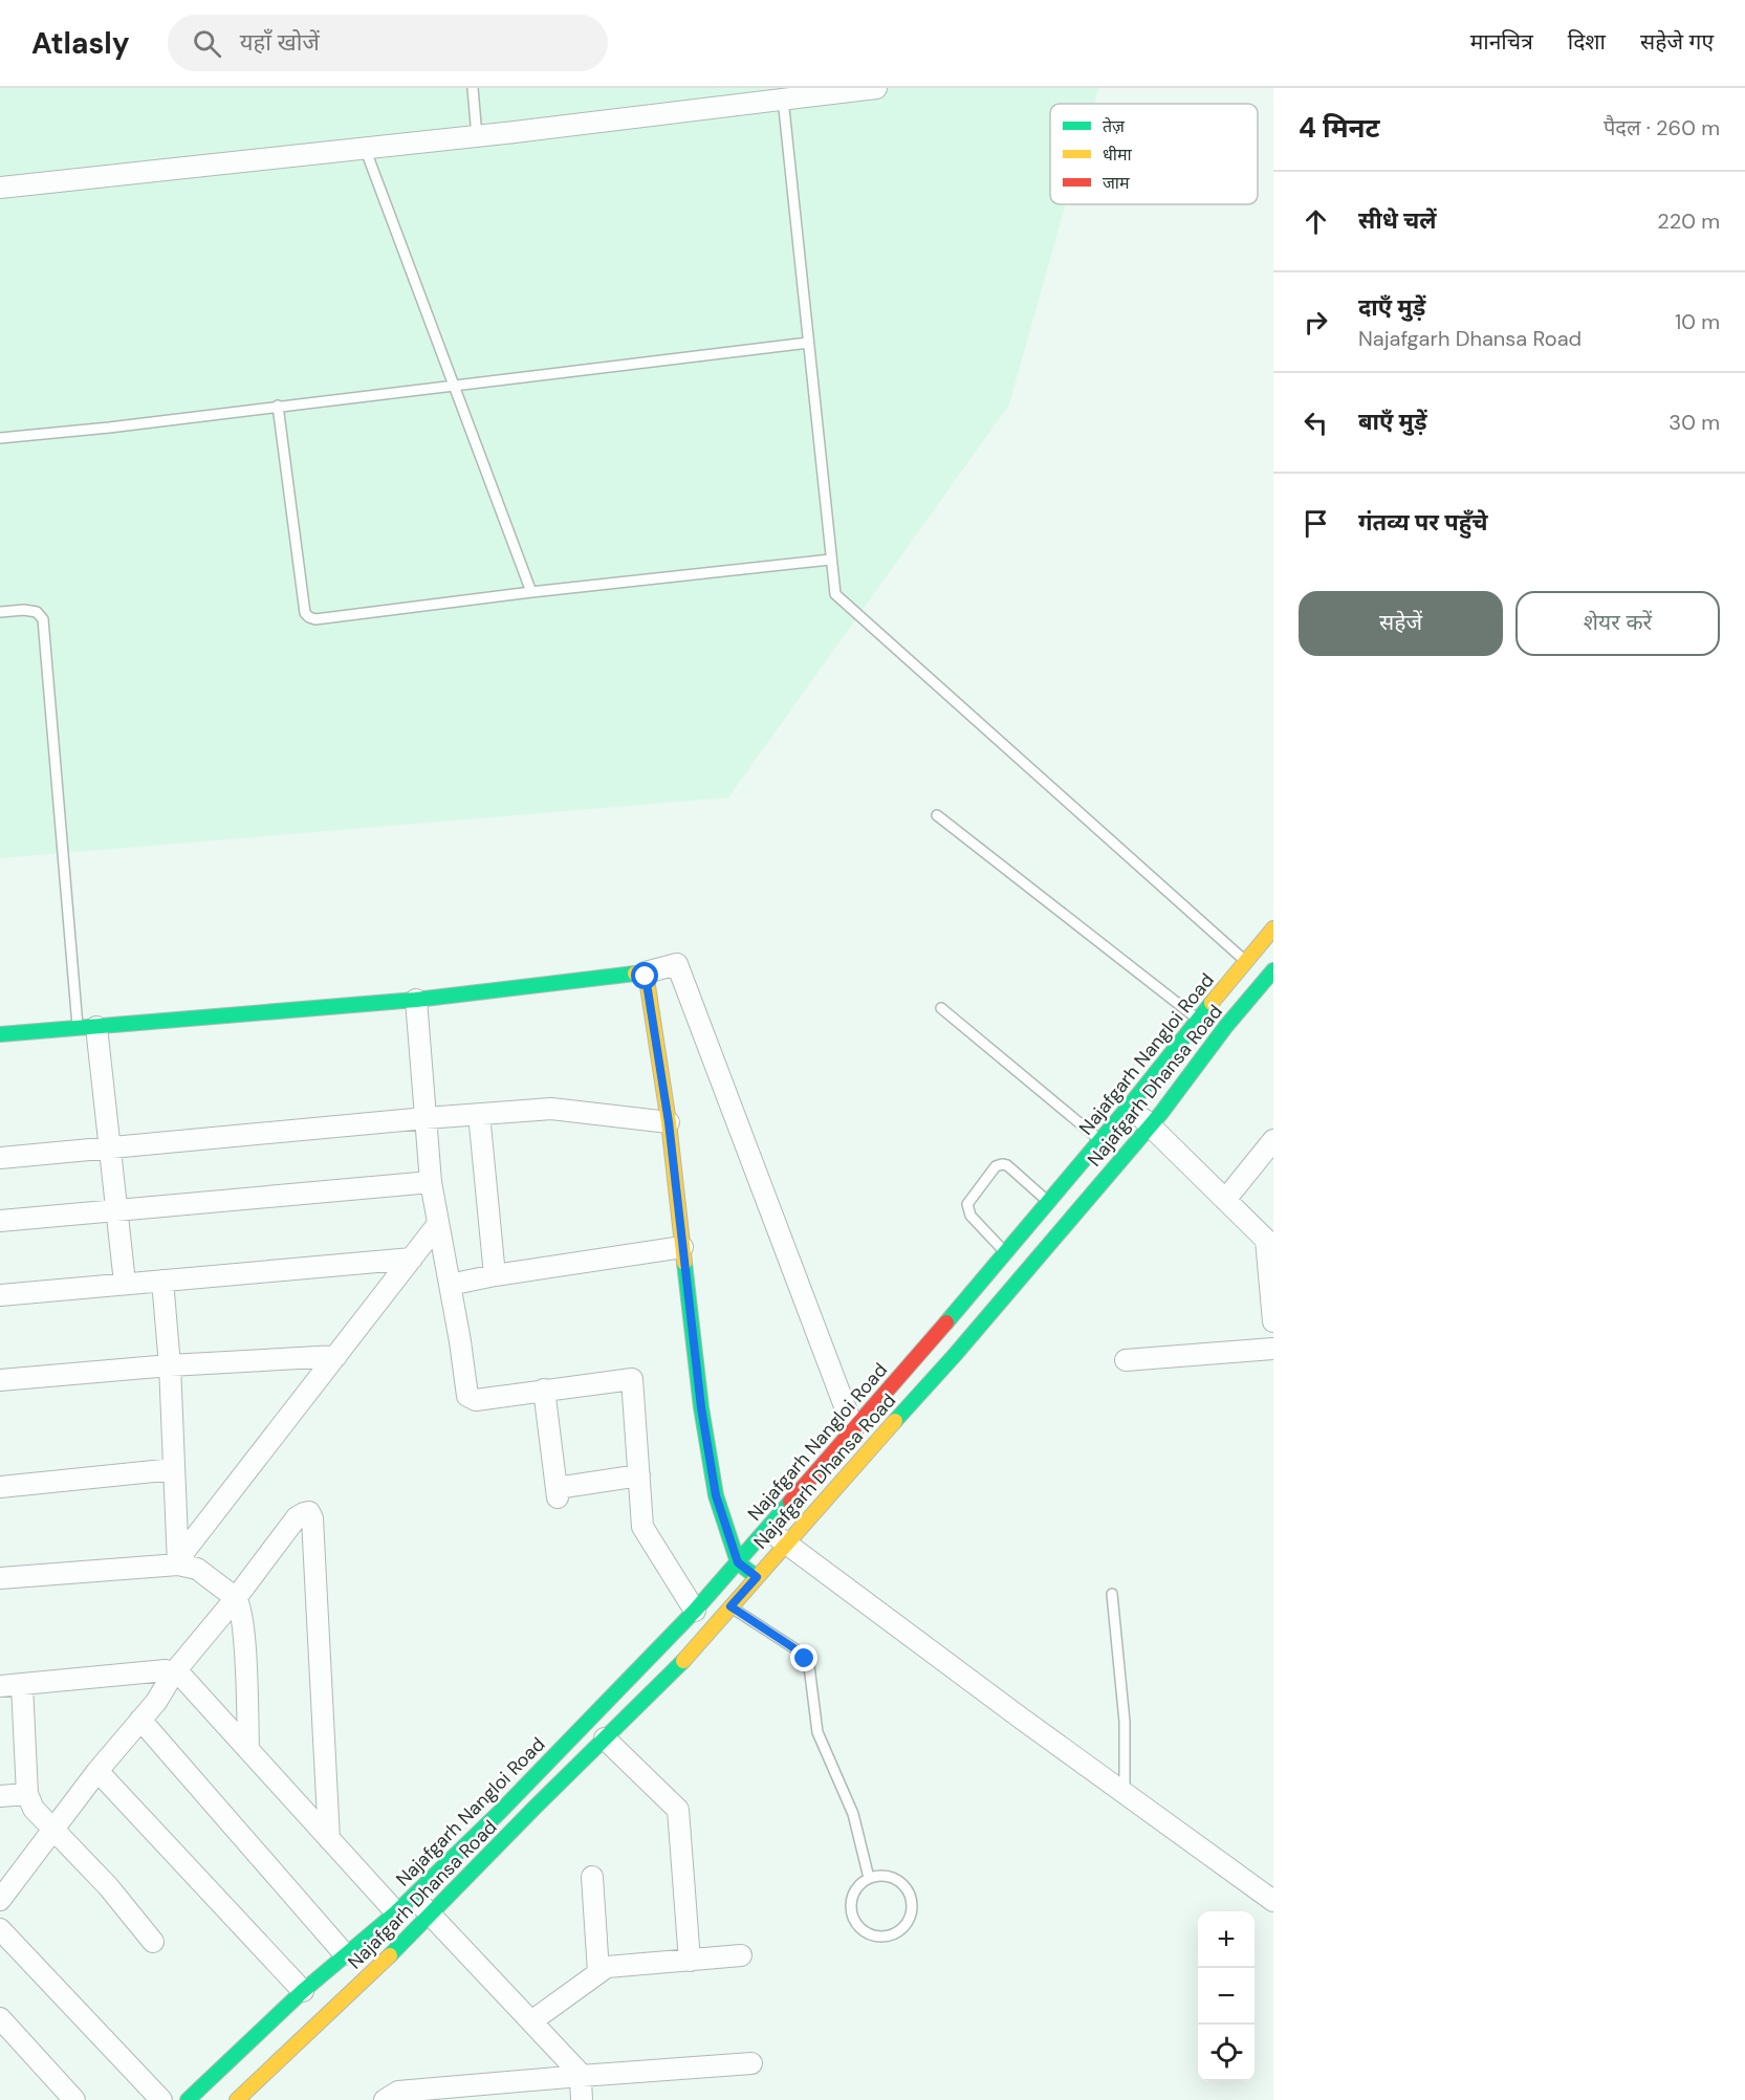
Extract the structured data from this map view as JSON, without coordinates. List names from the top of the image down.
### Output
{
  "streets": {
    "main road": ["Najafgarh Nangloi Road", "Najafgarh Dhansa Road"]
  },
  "crossings": [
    ["Najafgarh Nangloi Road", "Najafgarh Dhansa Road"]
  ],
  "legend": ["तेज़", "धीमा", "जाम"],
  "page": {
    "header": "Atlasly",
    "search": "यहाँ खोजें",
    "nav": ["मानचित्र", "दिशा", "सहेजे गए"],
    "heading": ["4 मिनट", "पैदल · 260 m"],
    "list": [
      ["सीधे चलें", "220 m"],
      ["दाएँ मुड़ें", "Najafgarh Dhansa Road", "10 m"],
      ["बाएँ मुड़ें", "30 m"],
      "गंतव्य पर पहुँचे"
    ],
    "buttons": ["सहेजें", "शेयर करें"],
    "map_buttons": ["+", "−"]
  }
}
